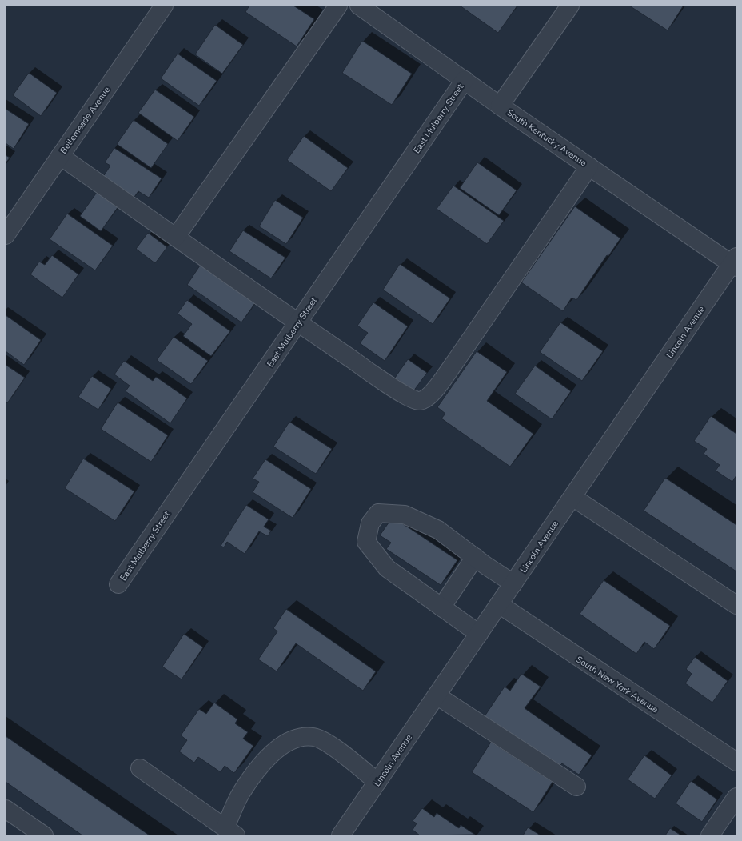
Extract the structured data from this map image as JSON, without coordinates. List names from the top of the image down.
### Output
{
  "streets": {
    "street": [
      "East Mulberry Street",
      "Bellemeade Avenue",
      "South Kentucky Avenue",
      "Lincoln Avenue",
      "South New York Avenue"
    ]
  },
  "crossings": [
    ["East Mulberry Street", "South Kentucky Avenue"],
    ["South Kentucky Avenue", "Lincoln Avenue"],
    ["Lincoln Avenue", "South New York Avenue"]
  ]
}
